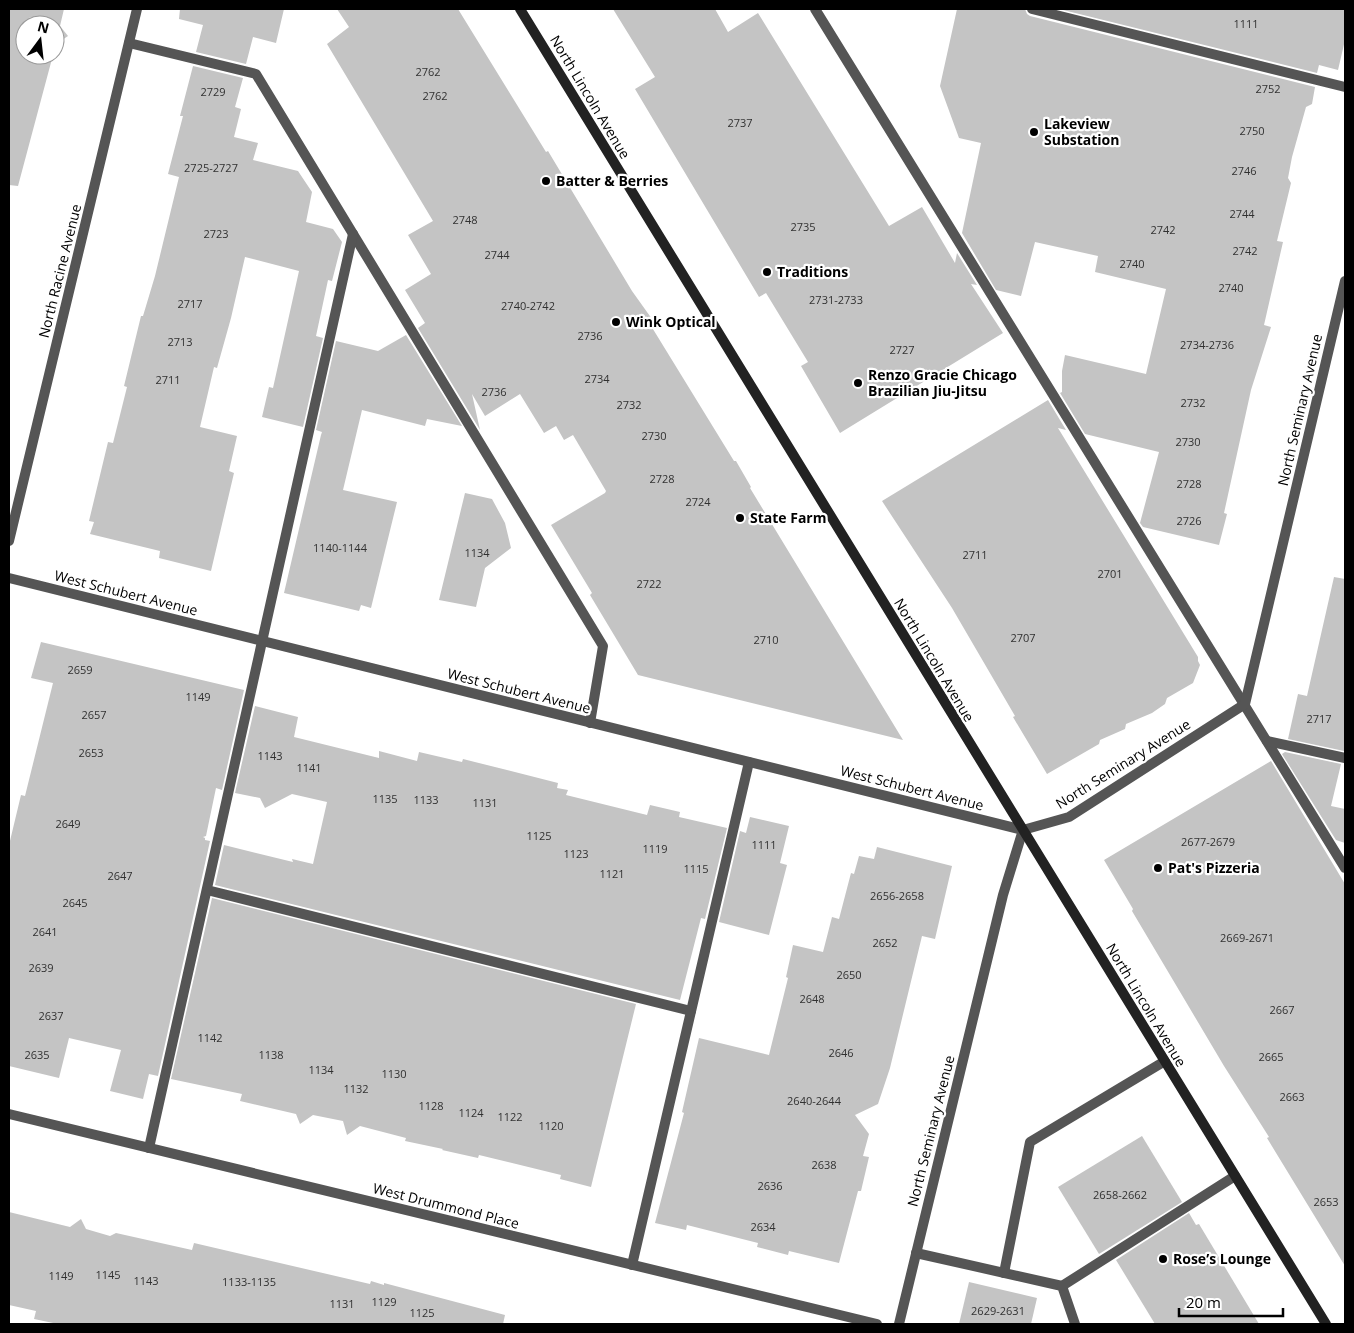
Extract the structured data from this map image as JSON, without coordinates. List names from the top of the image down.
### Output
{
  "streets": {
    "main road": ["North Lincoln Avenue"],
    "street": [
      "North Racine Avenue",
      "North Seminary Avenue",
      "West Schubert Avenue",
      "West Drummond Place"
    ]
  },
  "crossings": [
    ["North Lincoln Avenue", "North Seminary Avenue"],
    ["North Lincoln Avenue", "West Schubert Avenue"],
    ["North Seminary Avenue", "West Schubert Avenue"]
  ],
  "places": [
    "Lakeview Substation",
    "Batter & Berries",
    "Traditions",
    "Wink Optical",
    "Renzo Gracie Chicago Brazilian Jiu-Jitsu",
    "State Farm",
    "Pat's Pizzeria",
    "Rose’s Lounge"
  ],
  "house_numbers": [
    "1111",
    "2762",
    "2752",
    "2729",
    "2762",
    "2737",
    "2750",
    "2725-2727",
    "2746",
    "2744",
    "2748",
    "2735",
    "2742",
    "2723",
    "2742",
    "2744",
    "2740",
    "2740",
    "2731-2733",
    "2717",
    "2740-2742",
    "2736",
    "2713",
    "2734-2736",
    "2727",
    "2734",
    "2711",
    "2736",
    "2732",
    "2732",
    "2730",
    "2730",
    "2728",
    "2728",
    "2724",
    "2726",
    "1140-1144",
    "1134",
    "2711",
    "2701",
    "2722",
    "2707",
    "2710",
    "2659",
    "1149",
    "2657",
    "2717",
    "2653",
    "1143",
    "1141",
    "1135",
    "1133",
    "1131",
    "2649",
    "1125",
    "2677-2679",
    "1111",
    "1119",
    "1123",
    "1115",
    "1121",
    "2647",
    "2656-2658",
    "2645",
    "2641",
    "2669-2671",
    "2652",
    "2639",
    "2650",
    "2648",
    "2667",
    "2637",
    "1142",
    "2646",
    "2635",
    "1138",
    "2665",
    "1134",
    "1130",
    "1132",
    "2663",
    "2640-2644",
    "1128",
    "1124",
    "1122",
    "1120",
    "2638",
    "2636",
    "2658-2662",
    "2653",
    "2634",
    "1145",
    "1149",
    "1143",
    "1133-1135",
    "1129",
    "1131",
    "2629-2631",
    "1125"
  ],
  "scale_bar": "20 m",
  "north": "top"
}
